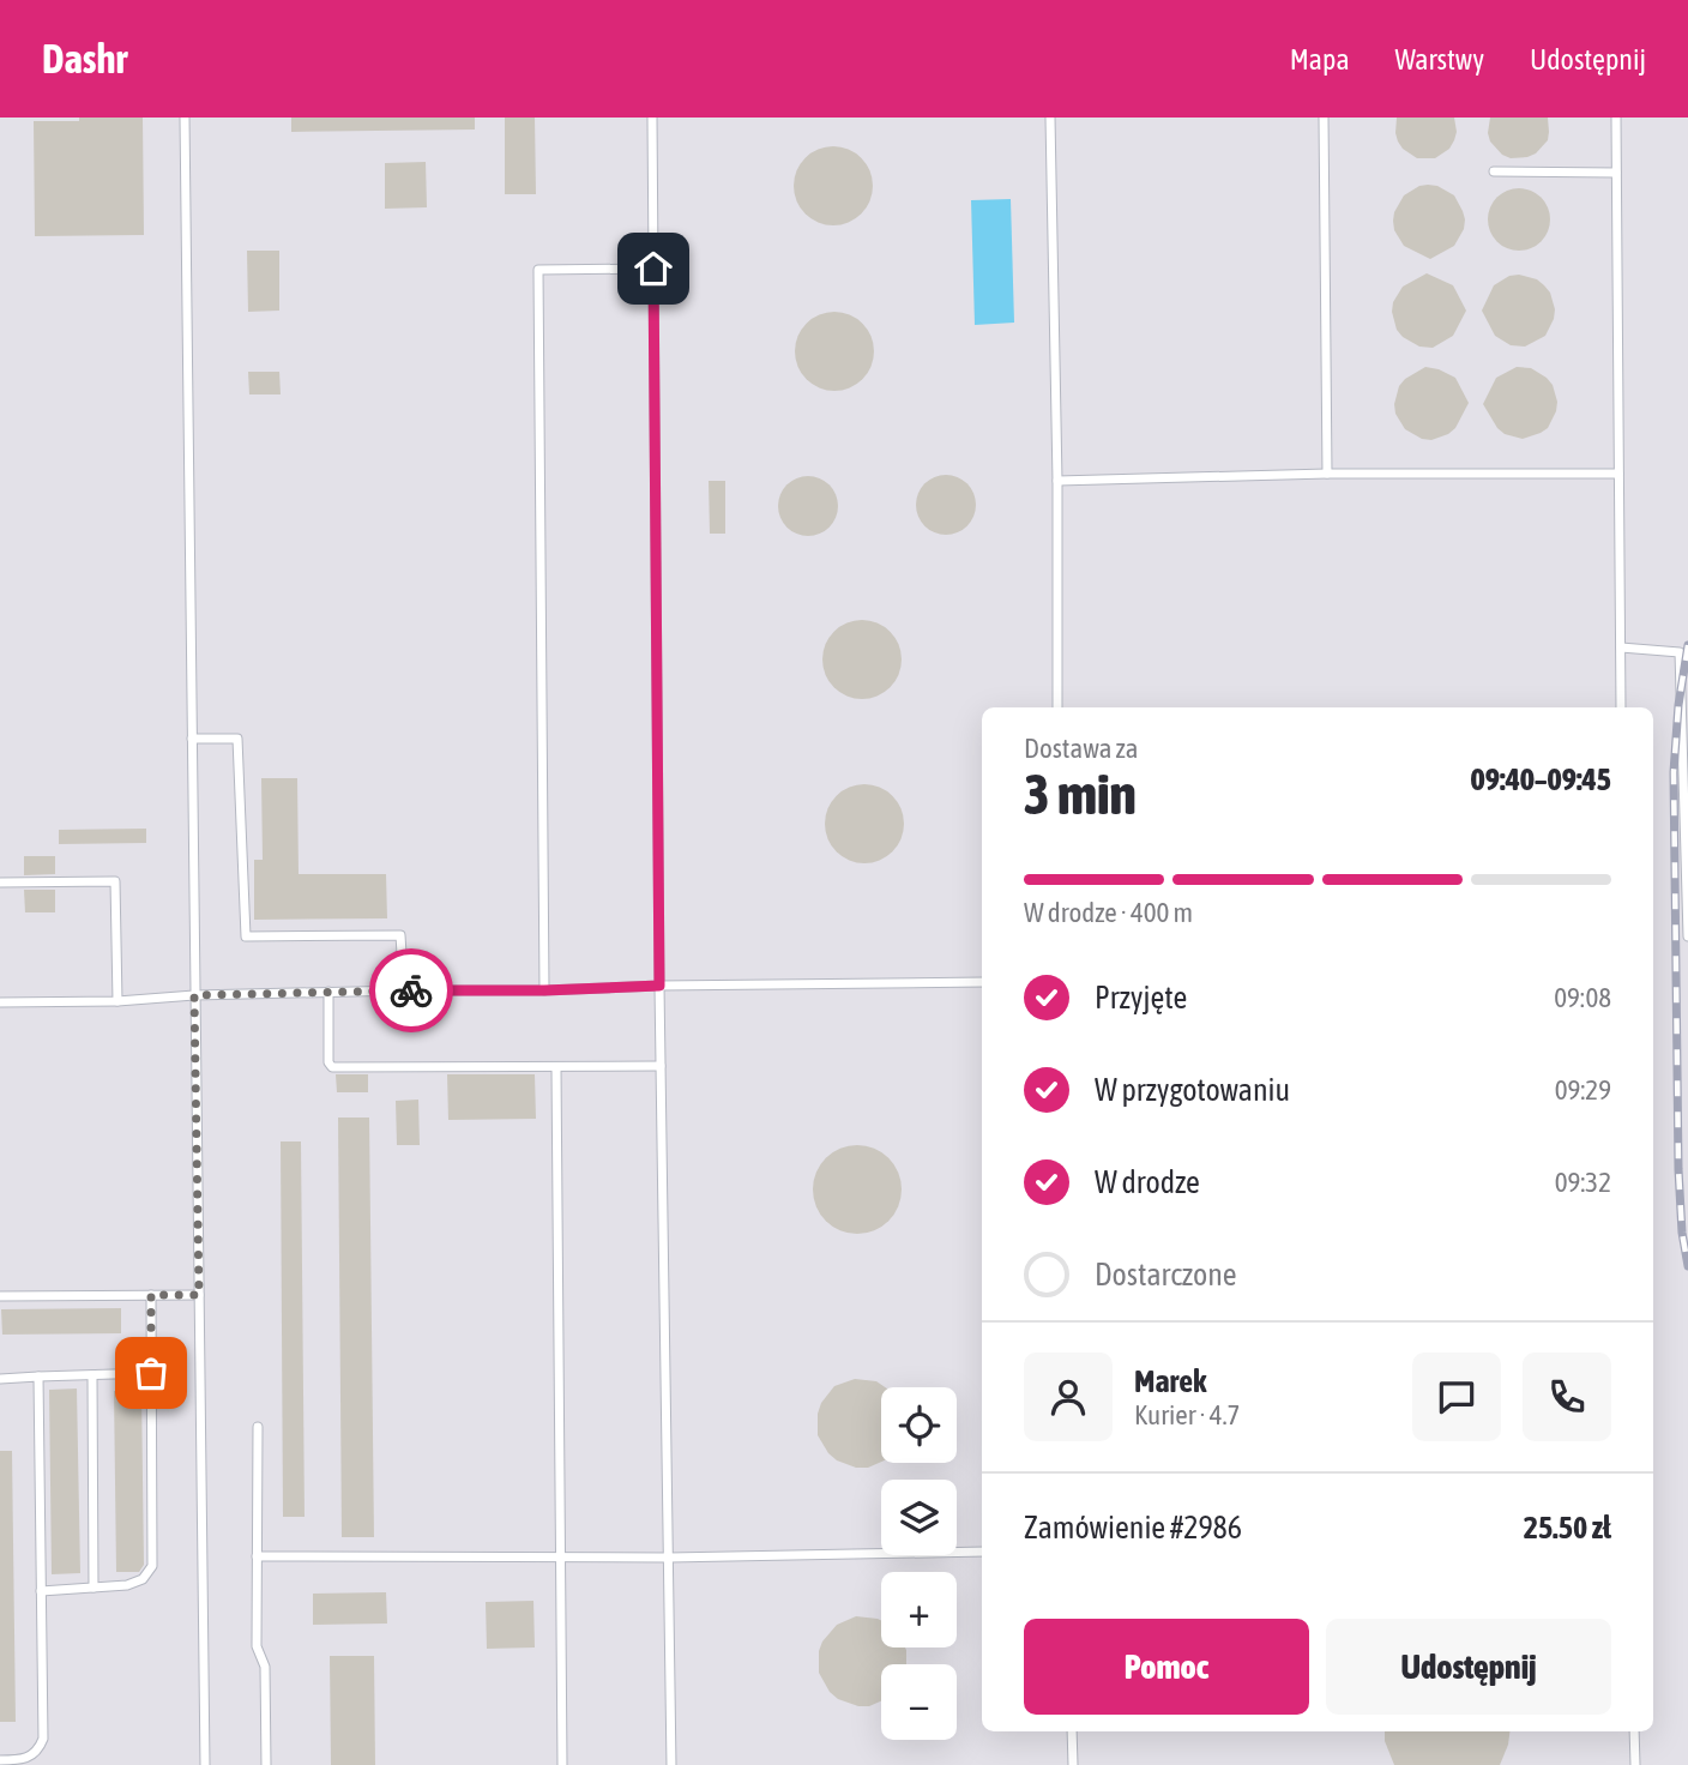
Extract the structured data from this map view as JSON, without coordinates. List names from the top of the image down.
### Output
{
  "page": {
    "header": "Dashr",
    "nav": ["Mapa", "Warstwy", "Udostępnij"],
    "heading": ["3 min", "Dostawa za", "09:40–09:45"],
    "panel": [
      "Marek",
      "Kurier · 4.7",
      "Zamówienie #2986",
      "25.50 zł"
    ],
    "bar": "W drodze · 400 m",
    "list": [
      ["Przyjęte", "09:08"],
      ["W przygotowaniu", "09:29"],
      ["W drodze", "09:32"],
      "Dostarczone"
    ],
    "map_buttons": ["+", "−"],
    "buttons": ["Pomoc", "Udostępnij"]
  }
}
